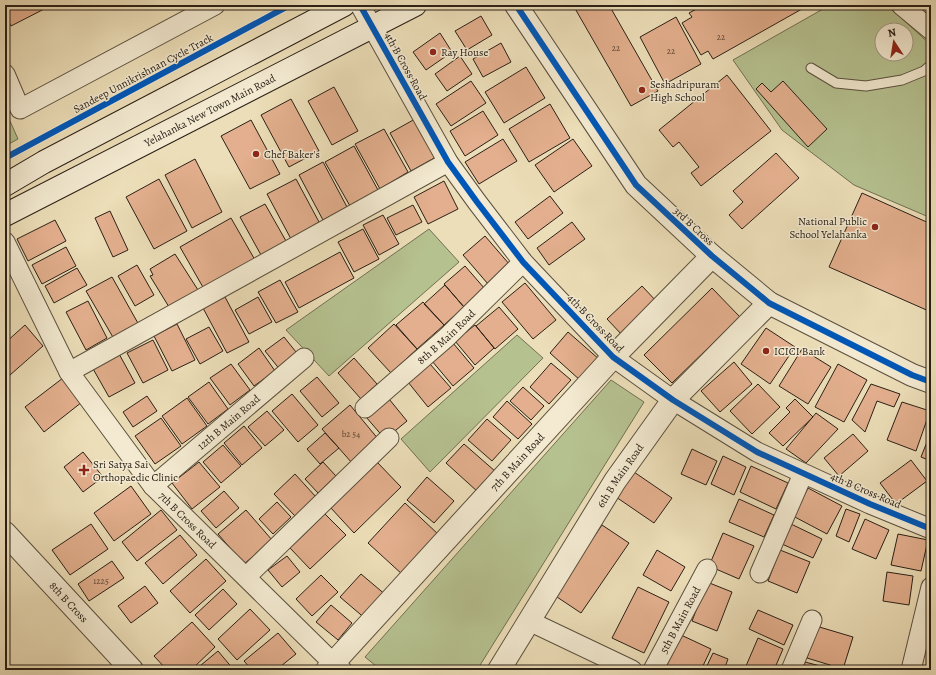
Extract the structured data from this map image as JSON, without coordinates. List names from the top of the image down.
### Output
{
  "streets": {
    "street": [
      "4th B Cross Road",
      "Yelahanka New Town Main Road",
      "3rd B Cross",
      "8th B Main Road",
      "12th B Main Road",
      "7th B Main Road",
      "6th B Main Road",
      "7th B Cross Road",
      "8th B Cross",
      "5th B Main Road"
    ],
    "cycle path": ["Sandeep Unnikrishnan Cycle Track"]
  },
  "crossings": [
    ["4th B Cross Road", "Yelahanka New Town Main Road"],
    ["4th B Cross Road", "8th B Main Road"],
    ["4th B Cross Road", "7th B Main Road"],
    ["4th B Cross Road", "6th B Main Road"],
    ["3rd B Cross", "7th B Main Road"],
    ["3rd B Cross", "6th B Main Road"],
    ["12th B Main Road", "7th B Cross Road"],
    ["7th B Main Road", "7th B Cross Road"]
  ],
  "places": {
    "other": [
      "Ray House",
      "Seshadripuram High School",
      "Chef Baker's",
      "National Public School Yelahanka",
      "ICICI Bank"
    ],
    "health": ["Sri Satya Sai Orthopaedic Clinic"]
  },
  "house_numbers": [
    "22",
    "22",
    "22",
    "b2 54",
    "1225"
  ],
  "north": "top"
}
